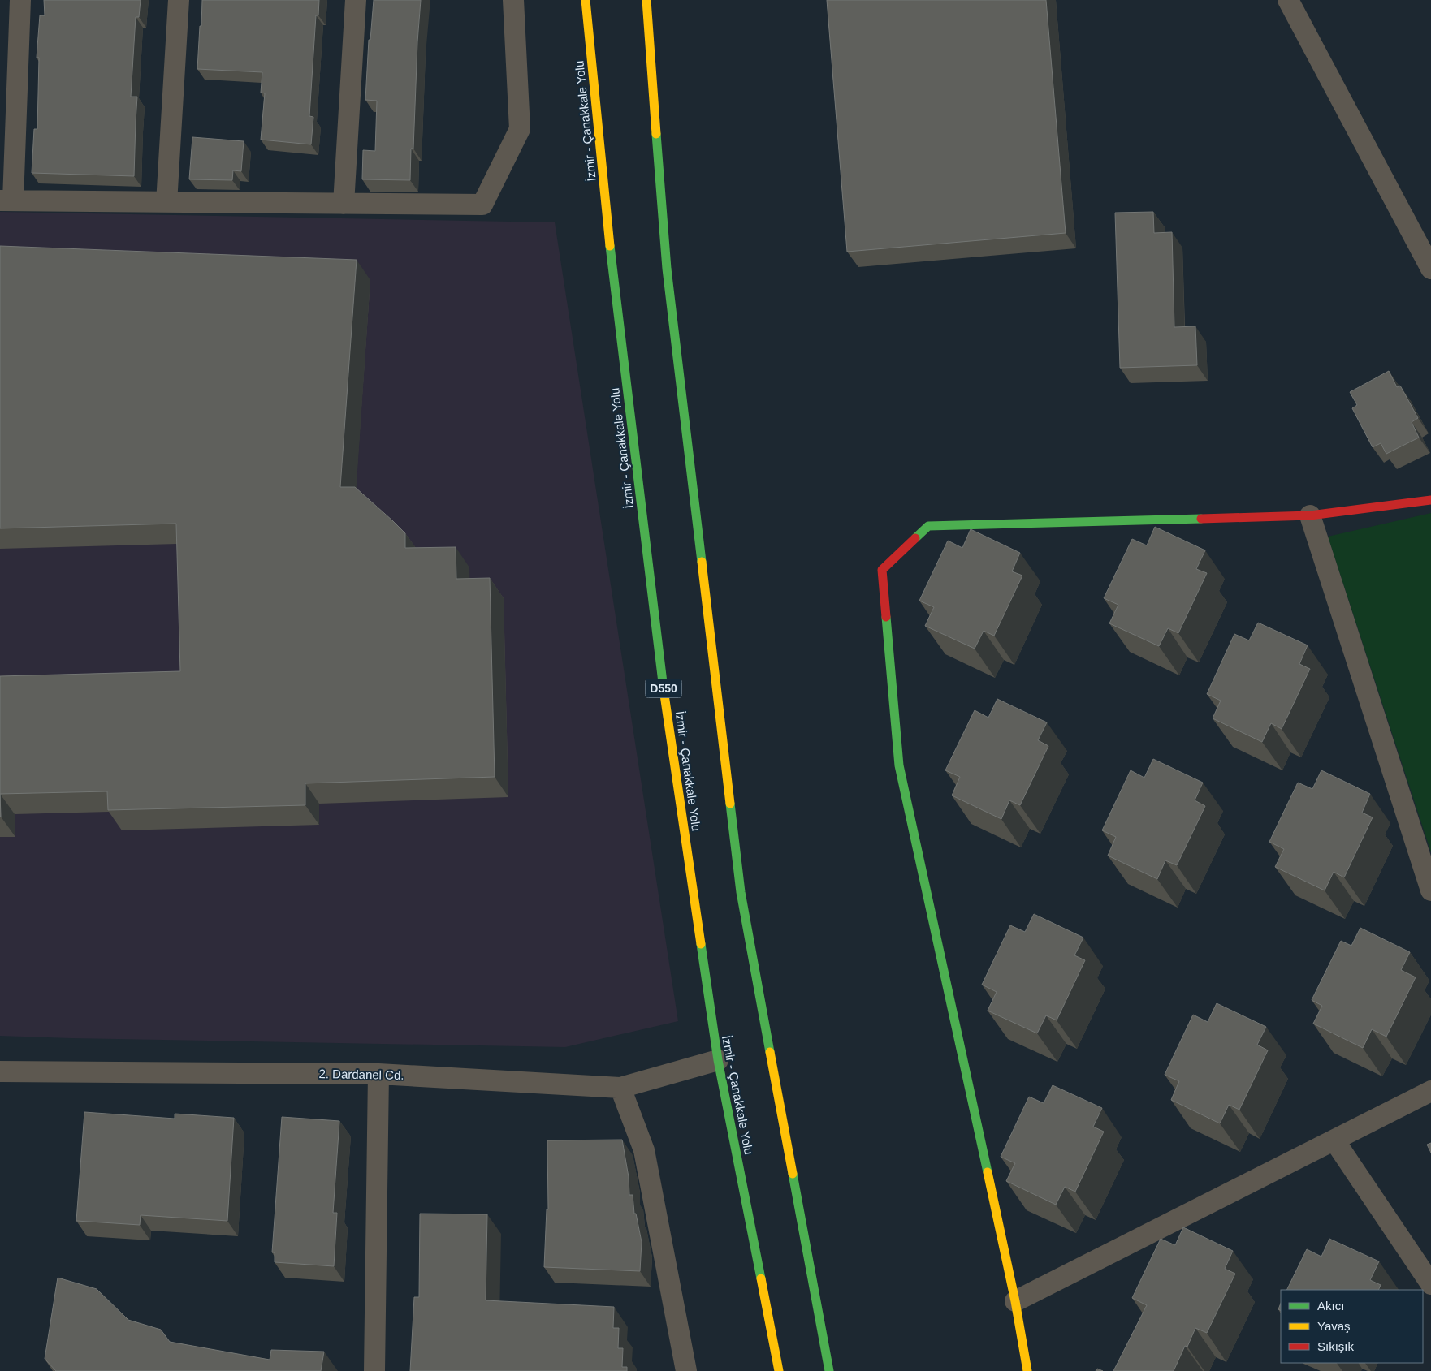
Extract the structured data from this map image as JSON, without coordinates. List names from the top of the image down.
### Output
{
  "streets": {
    "main road": ["İzmir - Çanakkale Yolu", "D550"],
    "street": ["2. Dardanel Cd."]
  },
  "crossings": [
    ["İzmir - Çanakkale Yolu", "2. Dardanel Cd."]
  ],
  "legend": ["Akıcı", "Yavaş", "Sıkışık"]
}
